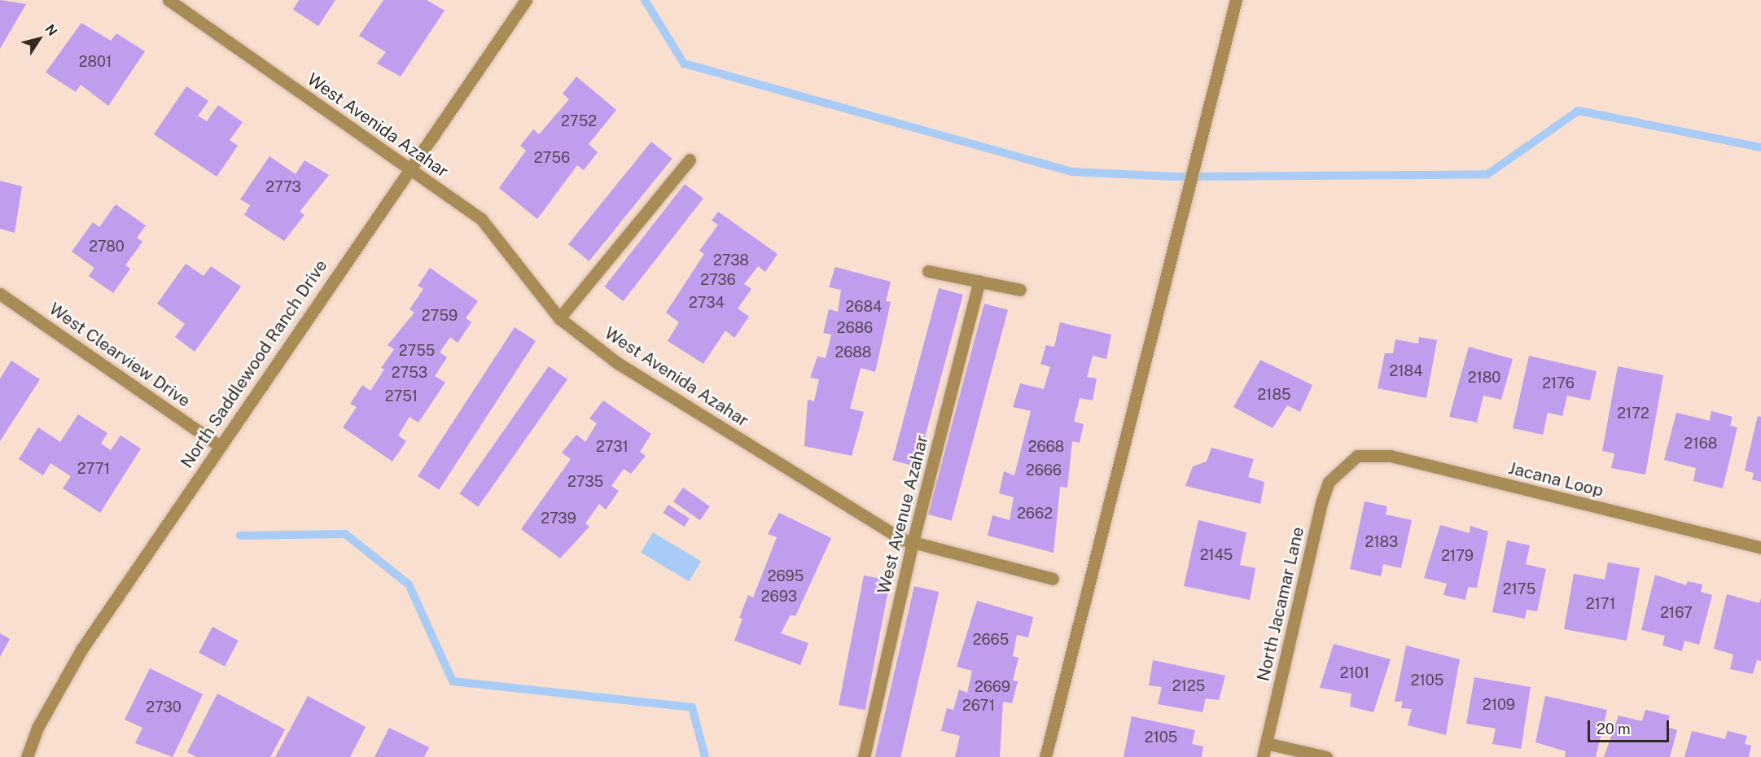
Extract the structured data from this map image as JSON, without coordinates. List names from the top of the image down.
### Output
{
  "streets": {
    "street": [
      "West Avenida Azahar",
      "West Clearview Drive",
      "North Saddlewood Ranch Drive",
      "Jacana Loop",
      "West Avenue Azahar",
      "North Jacamar Lane"
    ]
  },
  "crossings": [
    ["West Avenida Azahar", "North Saddlewood Ranch Drive"],
    ["West Avenida Azahar", "West Avenue Azahar"],
    ["West Clearview Drive", "North Saddlewood Ranch Drive"],
    ["Jacana Loop", "North Jacamar Lane"]
  ],
  "house_numbers": [
    "2801",
    "2752",
    "2756",
    "2773",
    "2780",
    "2738",
    "2736",
    "2734",
    "2684",
    "2759",
    "2686",
    "2755",
    "2688",
    "2184",
    "2753",
    "2180",
    "2176",
    "2185",
    "2751",
    "2172",
    "2168",
    "2731",
    "2668",
    "2771",
    "2666",
    "2735",
    "2662",
    "2739",
    "2183",
    "2145",
    "2179",
    "2695",
    "2175",
    "2693",
    "2171",
    "2167",
    "2665",
    "2101",
    "2105",
    "2125",
    "2669",
    "2109",
    "2671",
    "2730",
    "2105"
  ],
  "scale_bar": "20 m",
  "north": "top right"
}
